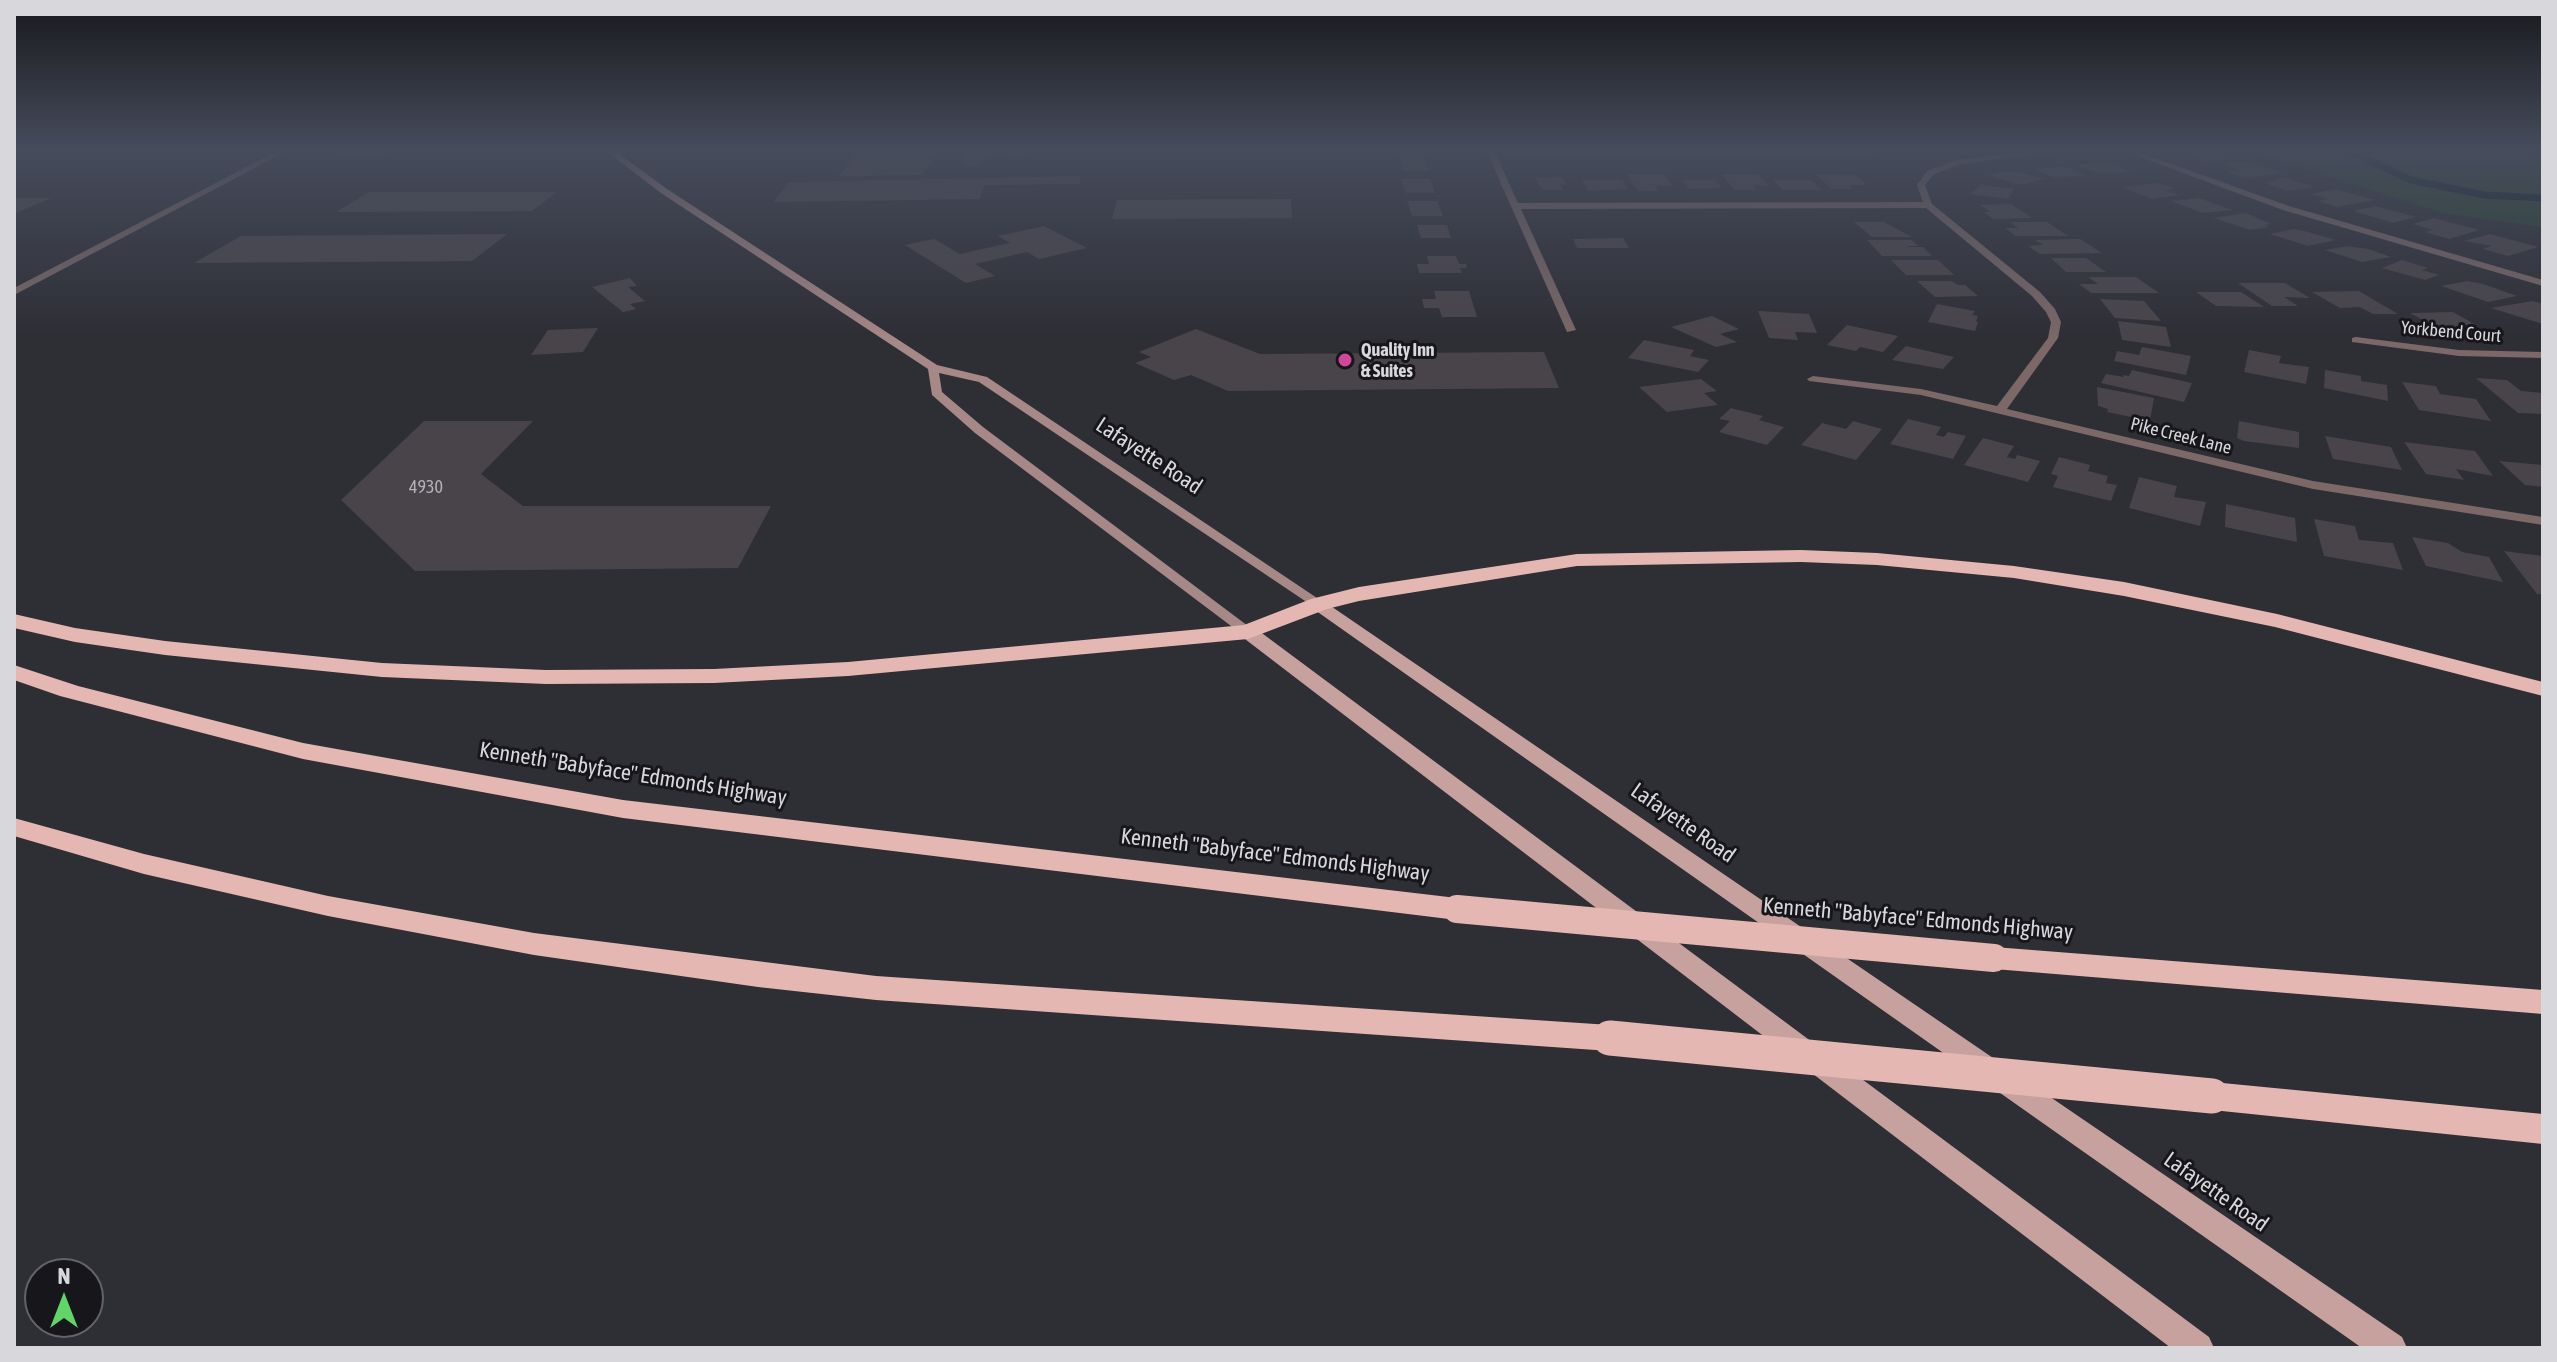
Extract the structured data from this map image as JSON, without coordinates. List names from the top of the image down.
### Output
{
  "streets": {
    "highway": ["Kenneth \"Babyface\" Edmonds Highway"],
    "main road": ["Lafayette Road"],
    "street": ["Yorkbend Court", "Pike Creek Lane"]
  },
  "places": ["Quality Inn & Suites"],
  "house_numbers": ["4930"],
  "north": "top"
}
